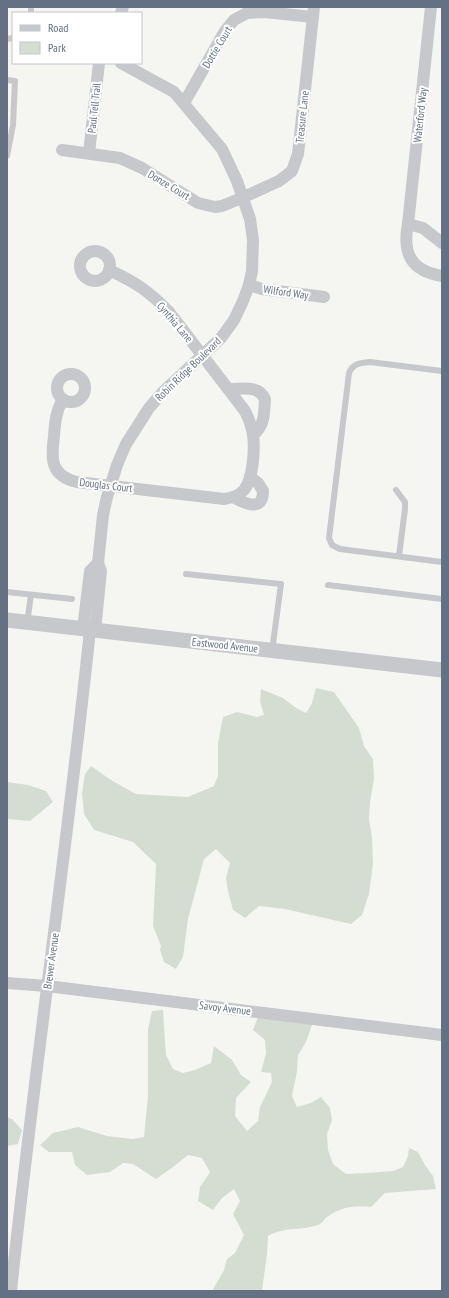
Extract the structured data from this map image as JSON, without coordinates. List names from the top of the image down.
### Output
{
  "streets": {
    "street": [
      "Dottie Court",
      "Paul Tell Trail",
      "Waterford Way",
      "Treasure Lane",
      "Donze Court",
      "Wilford Way",
      "Cynthia Lane",
      "Robin Ridge Boulevard",
      "Douglas Court",
      "Eastwood Avenue",
      "Brewer Avenue",
      "Savoy Avenue"
    ]
  },
  "crossings": [
    ["Dottie Court", "Treasure Lane"],
    ["Paul Tell Trail", "Donze Court"],
    ["Treasure Lane", "Donze Court"],
    ["Treasure Lane", "Robin Ridge Boulevard"],
    ["Donze Court", "Robin Ridge Boulevard"],
    ["Wilford Way", "Robin Ridge Boulevard"],
    ["Cynthia Lane", "Robin Ridge Boulevard"],
    ["Cynthia Lane", "Douglas Court"],
    ["Robin Ridge Boulevard", "Douglas Court"],
    ["Robin Ridge Boulevard", "Eastwood Avenue"],
    ["Robin Ridge Boulevard", "Brewer Avenue"],
    ["Eastwood Avenue", "Brewer Avenue"],
    ["Brewer Avenue", "Savoy Avenue"]
  ],
  "legend": ["Road", "Park"]
}
